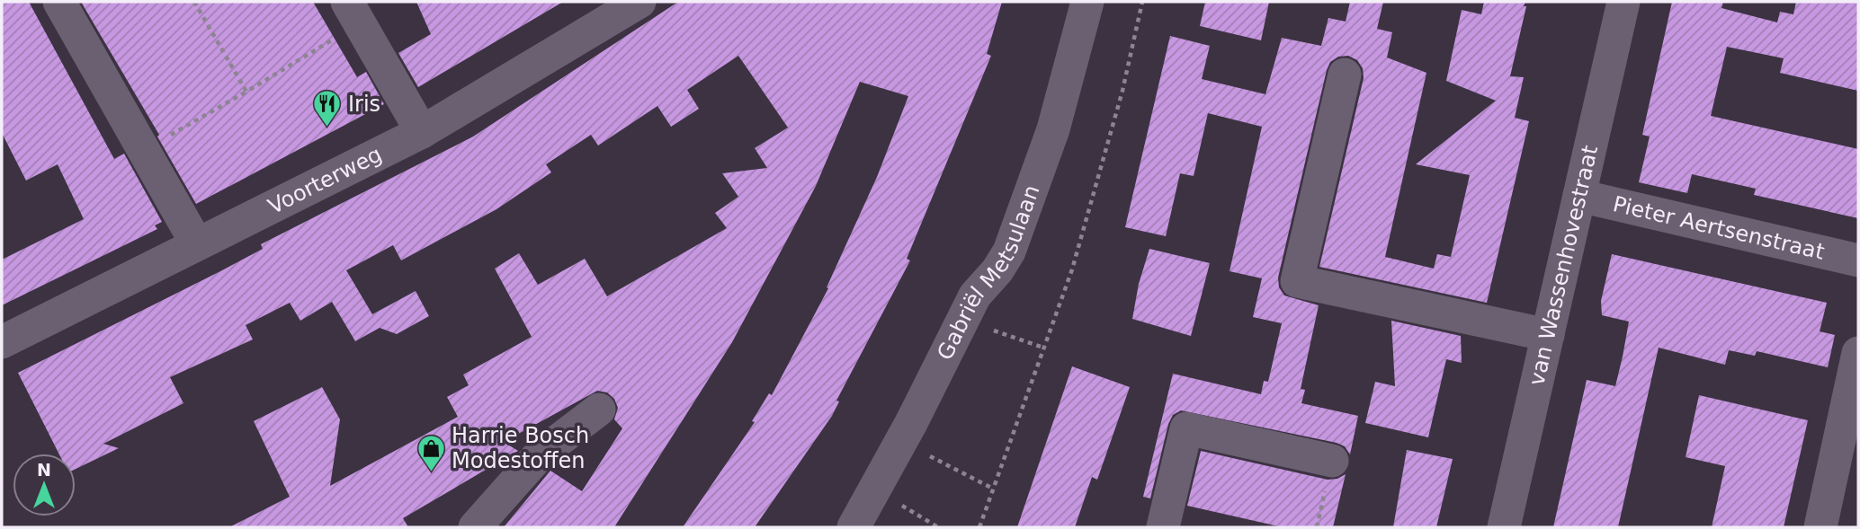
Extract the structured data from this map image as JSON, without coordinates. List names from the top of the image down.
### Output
{
  "streets": {
    "street": [
      "Voorterweg",
      "Pieter Aertsenstraat",
      "van Wassenhovestraat",
      "Gabriël Metsulaan"
    ]
  },
  "crossings": [
    ["Pieter Aertsenstraat", "van Wassenhovestraat"]
  ],
  "places": {
    "restaurant": ["Iris"],
    "shop": ["Harrie Bosch Modestoffen"]
  },
  "north": "top"
}
